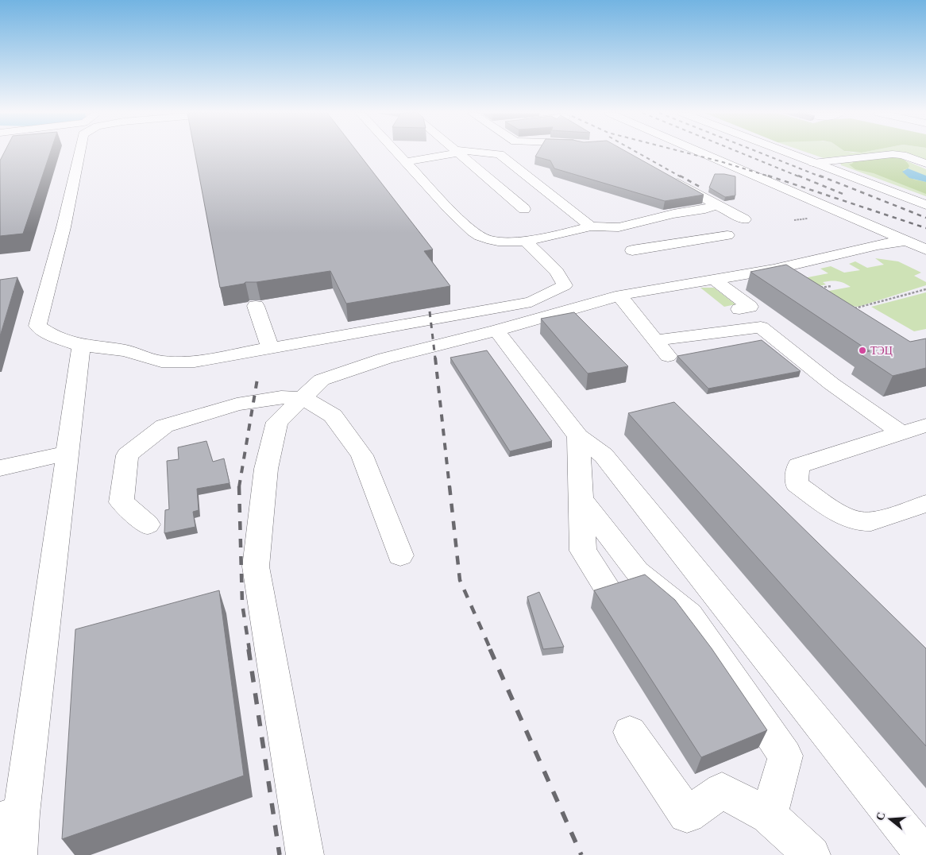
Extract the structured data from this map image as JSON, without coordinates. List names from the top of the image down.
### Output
{
  "places": ["ТЭЦ"],
  "north": "left"
}
